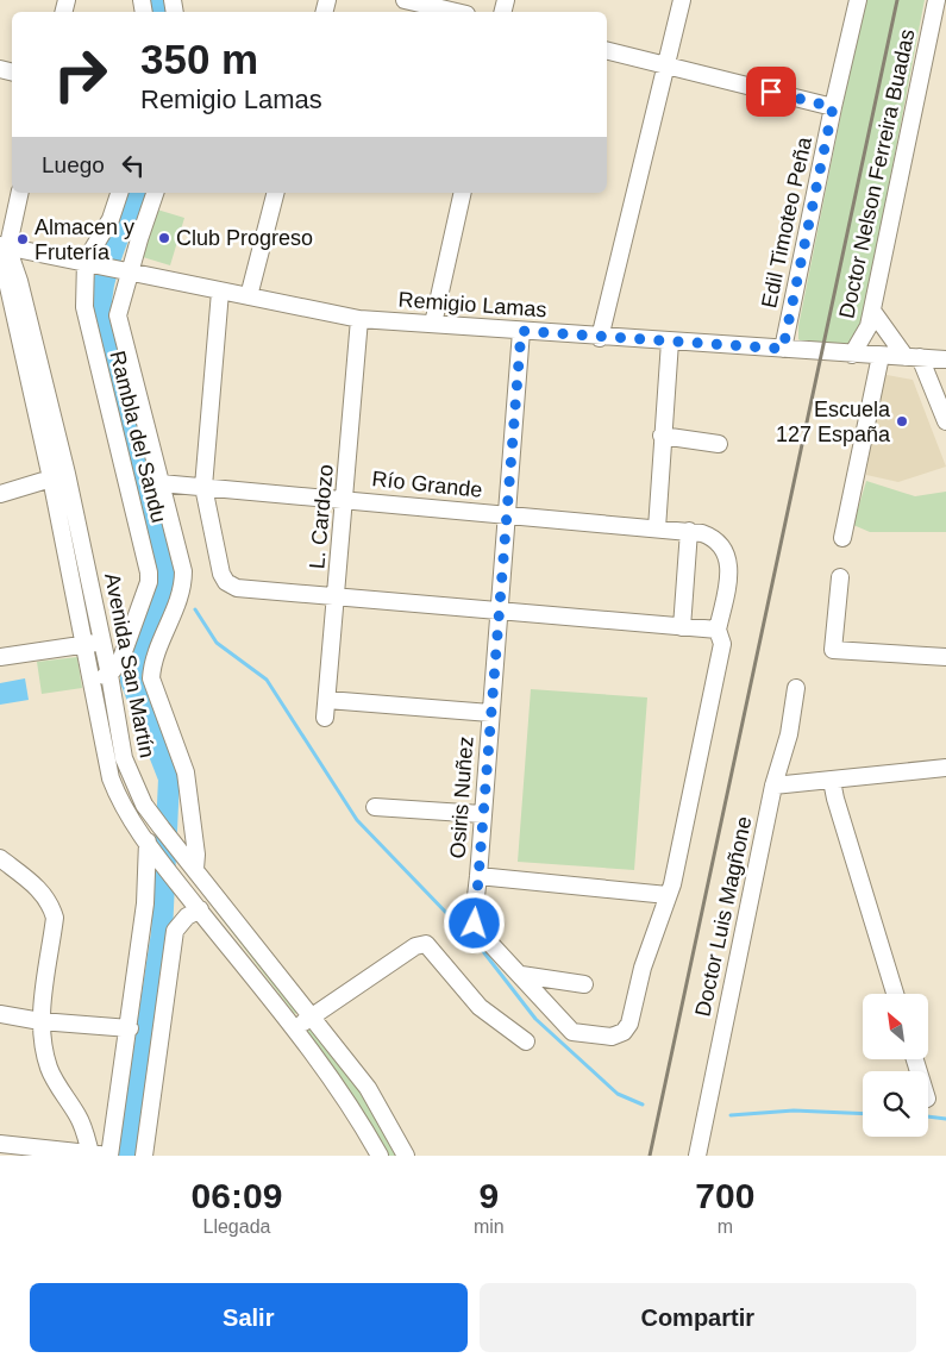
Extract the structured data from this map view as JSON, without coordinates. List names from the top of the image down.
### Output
{
  "streets": {
    "street": [
      "Doctor Nelson Ferreira Buadas",
      "Edil Timoteo Peña",
      "Remigio Lamas",
      "Rambla del Sandu",
      "Río Grande",
      "L. Cardozo",
      "Avenida San Martín",
      "Osiris Nuñez",
      "Doctor Luis Magñone"
    ]
  },
  "crossings": [
    ["Doctor Nelson Ferreira Buadas", "Remigio Lamas"],
    ["Edil Timoteo Peña", "Remigio Lamas"],
    ["Remigio Lamas", "Rambla del Sandu"],
    ["Remigio Lamas", "L. Cardozo"],
    ["Remigio Lamas", "Avenida San Martín"],
    ["Remigio Lamas", "Osiris Nuñez"],
    ["Rambla del Sandu", "Avenida San Martín"],
    ["Río Grande", "L. Cardozo"],
    ["Río Grande", "Osiris Nuñez"]
  ],
  "places": ["Club Progreso", "Almacen y Frutería", "Escuela 127 España"],
  "north": "top left",
  "page": {
    "turn": ["350 m", "Remigio Lamas"],
    "then": "Luego",
    "eta": [
      "06:09",
      "Llegada",
      "9",
      "min",
      "700",
      "m"
    ],
    "buttons": ["Salir", "Compartir"]
  }
}
